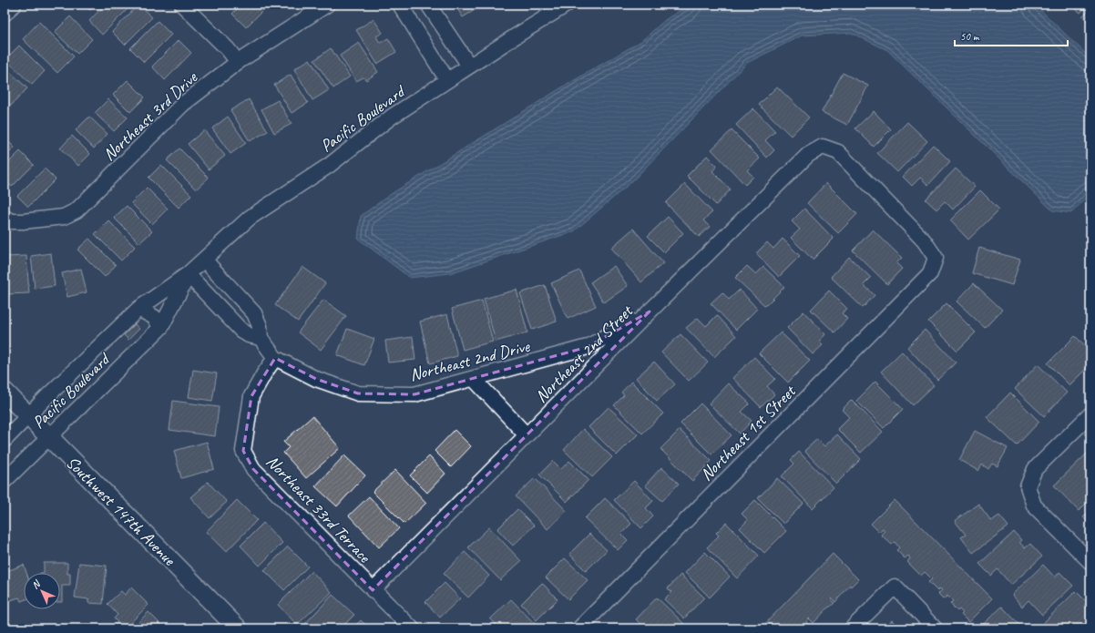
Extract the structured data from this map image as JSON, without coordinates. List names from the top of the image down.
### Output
{
  "streets": {
    "street": [
      "Northeast 3rd Drive",
      "Pacific Boulevard",
      "Northeast 2nd Street",
      "Northeast 2nd Drive",
      "Northeast 1st Street",
      "Northeast 33rd Terrace",
      "Southwest 147th Avenue"
    ]
  },
  "crossings": [
    ["Pacific Boulevard", "Northeast 2nd Drive"],
    ["Pacific Boulevard", "Southwest 147th Avenue"],
    ["Northeast 2nd Street", "Northeast 2nd Drive"],
    ["Northeast 2nd Street", "Northeast 1st Street"],
    ["Northeast 2nd Street", "Northeast 33rd Terrace"],
    ["Northeast 2nd Drive", "Northeast 33rd Terrace"]
  ],
  "scale_bar": "50 m",
  "north": "top left"
}
